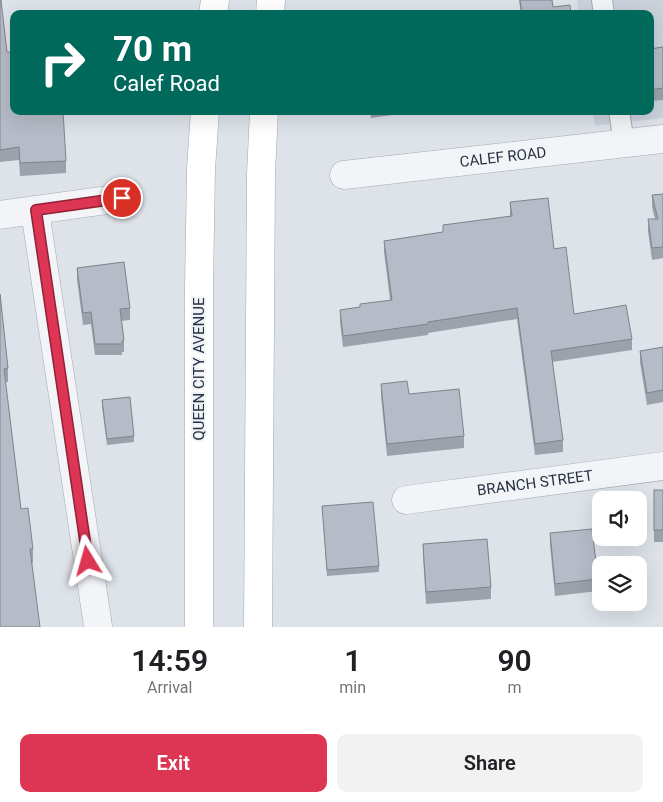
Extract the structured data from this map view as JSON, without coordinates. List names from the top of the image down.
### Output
{
  "streets": {
    "main road": ["QUEEN CITY AVENUE"],
    "street": ["CALEF ROAD", "BRANCH STREET"]
  },
  "page": {
    "turn": ["70 m", "Calef Road"],
    "eta": [
      "14:59",
      "Arrival",
      "1",
      "min",
      "90",
      "m"
    ],
    "buttons": ["Exit", "Share"]
  }
}
